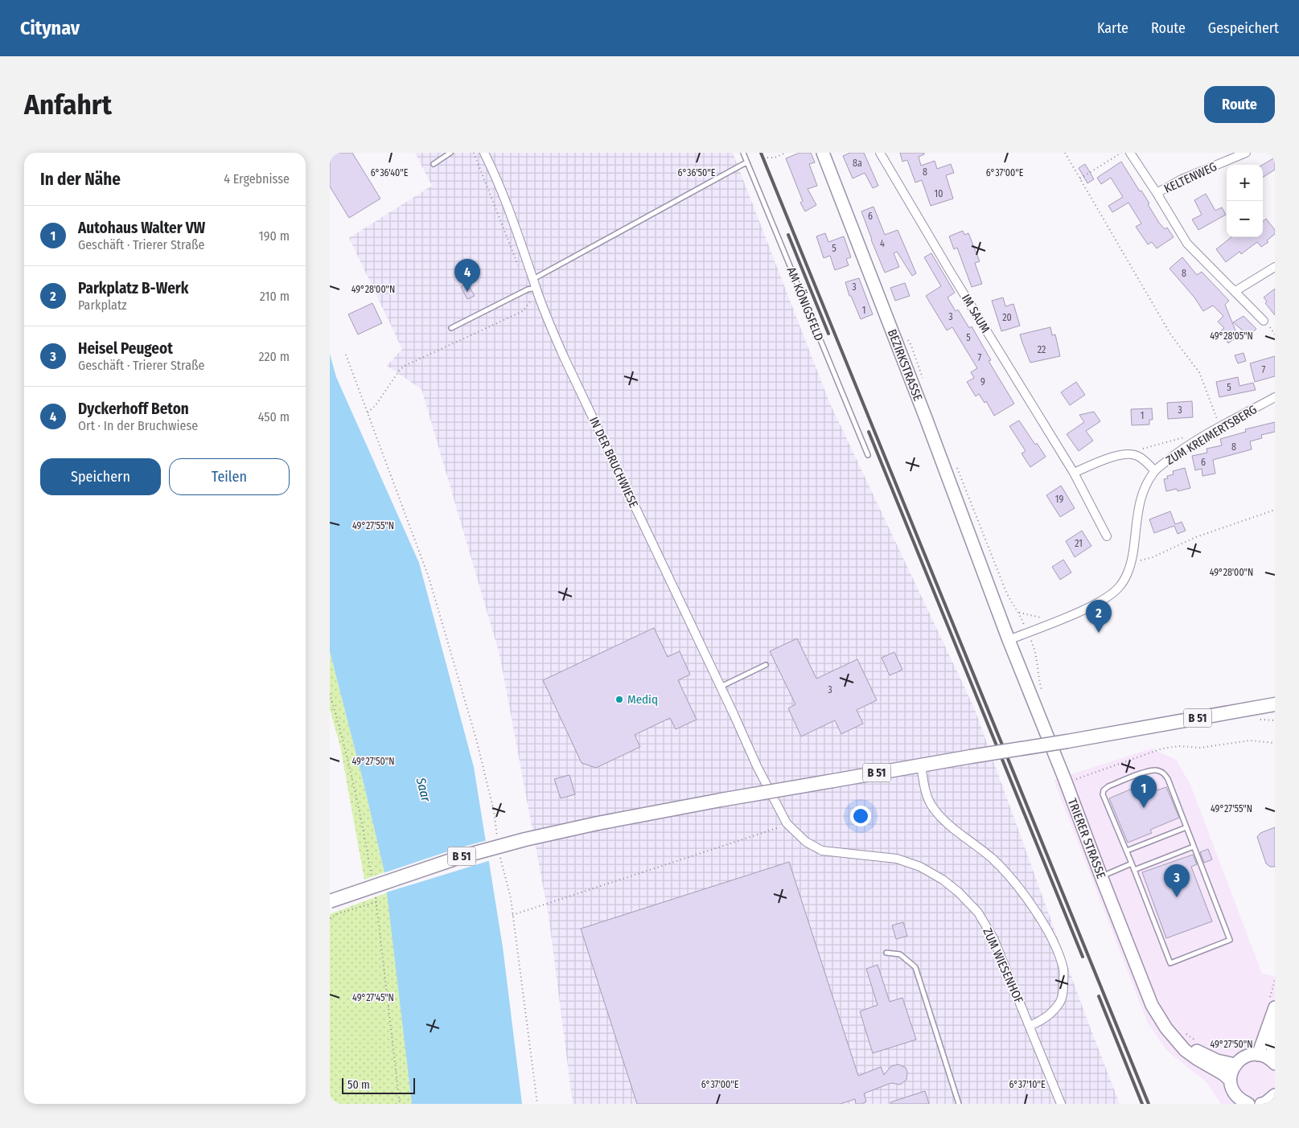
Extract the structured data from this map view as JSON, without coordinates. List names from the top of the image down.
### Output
{
  "streets": {
    "main road": ["B 51"],
    "street": [
      "KELTENWEG",
      "IM SAUM",
      "BEZIRKSTRASSE",
      "ZUM KREIMERTSBERG",
      "IN DER BRUCHWIESE",
      "TRIERER STRASSE",
      "ZUM WIESENHOF"
    ],
    "lane": ["AM KÖNIGSFELD"]
  },
  "crossings": [
    ["BEZIRKSTRASSE", "ZUM KREIMERTSBERG"],
    ["BEZIRKSTRASSE", "TRIERER STRASSE"],
    ["ZUM KREIMERTSBERG", "TRIERER STRASSE"],
    ["IN DER BRUCHWIESE", "ZUM WIESENHOF"]
  ],
  "water": ["Saar"],
  "places": ["Mediq"],
  "house_numbers": [
    "8a",
    "8",
    "10",
    "6",
    "4",
    "5",
    "8",
    "3",
    "1",
    "3",
    "20",
    "5",
    "22",
    "7",
    "7",
    "9",
    "5",
    "3",
    "1",
    "8",
    "6",
    "19",
    "21",
    "3"
  ],
  "scale_bar": "50 m",
  "page": {
    "header": "Citynav",
    "nav": ["Karte", "Route", "Gespeichert"],
    "buttons": [
      "Route",
      ["Speichern", "Teilen"]
    ],
    "title": "Anfahrt",
    "heading": ["In der Nähe", "4 Ergebnisse"],
    "map_buttons": ["+", "−"],
    "list": [
      {
        "mark": "1",
        "name": "Autohaus Walter VW",
        "note": "Geschäft · Trierer Straße",
        "value": "190 m"
      },
      {
        "mark": "2",
        "name": "Parkplatz B-Werk",
        "note": "Parkplatz",
        "value": "210 m"
      },
      {
        "mark": "3",
        "name": "Heisel Peugeot",
        "note": "Geschäft · Trierer Straße",
        "value": "220 m"
      },
      {
        "mark": "4",
        "name": "Dyckerhoff Beton",
        "note": "Ort · In der Bruchwiese",
        "value": "450 m"
      }
    ],
    "pins": [
      "4",
      "2",
      "1",
      "3"
    ],
    "scale": "50 m"
  },
  "coordinates": [
    "6°36'40\"E",
    "6°36'50\"E",
    "6°37'00\"E",
    "49°28'00\"N",
    "49°28'05\"N",
    "49°27'55\"N",
    "49°27'50\"N",
    "49°27'45\"N",
    "6°37'10\"E"
  ]
}
